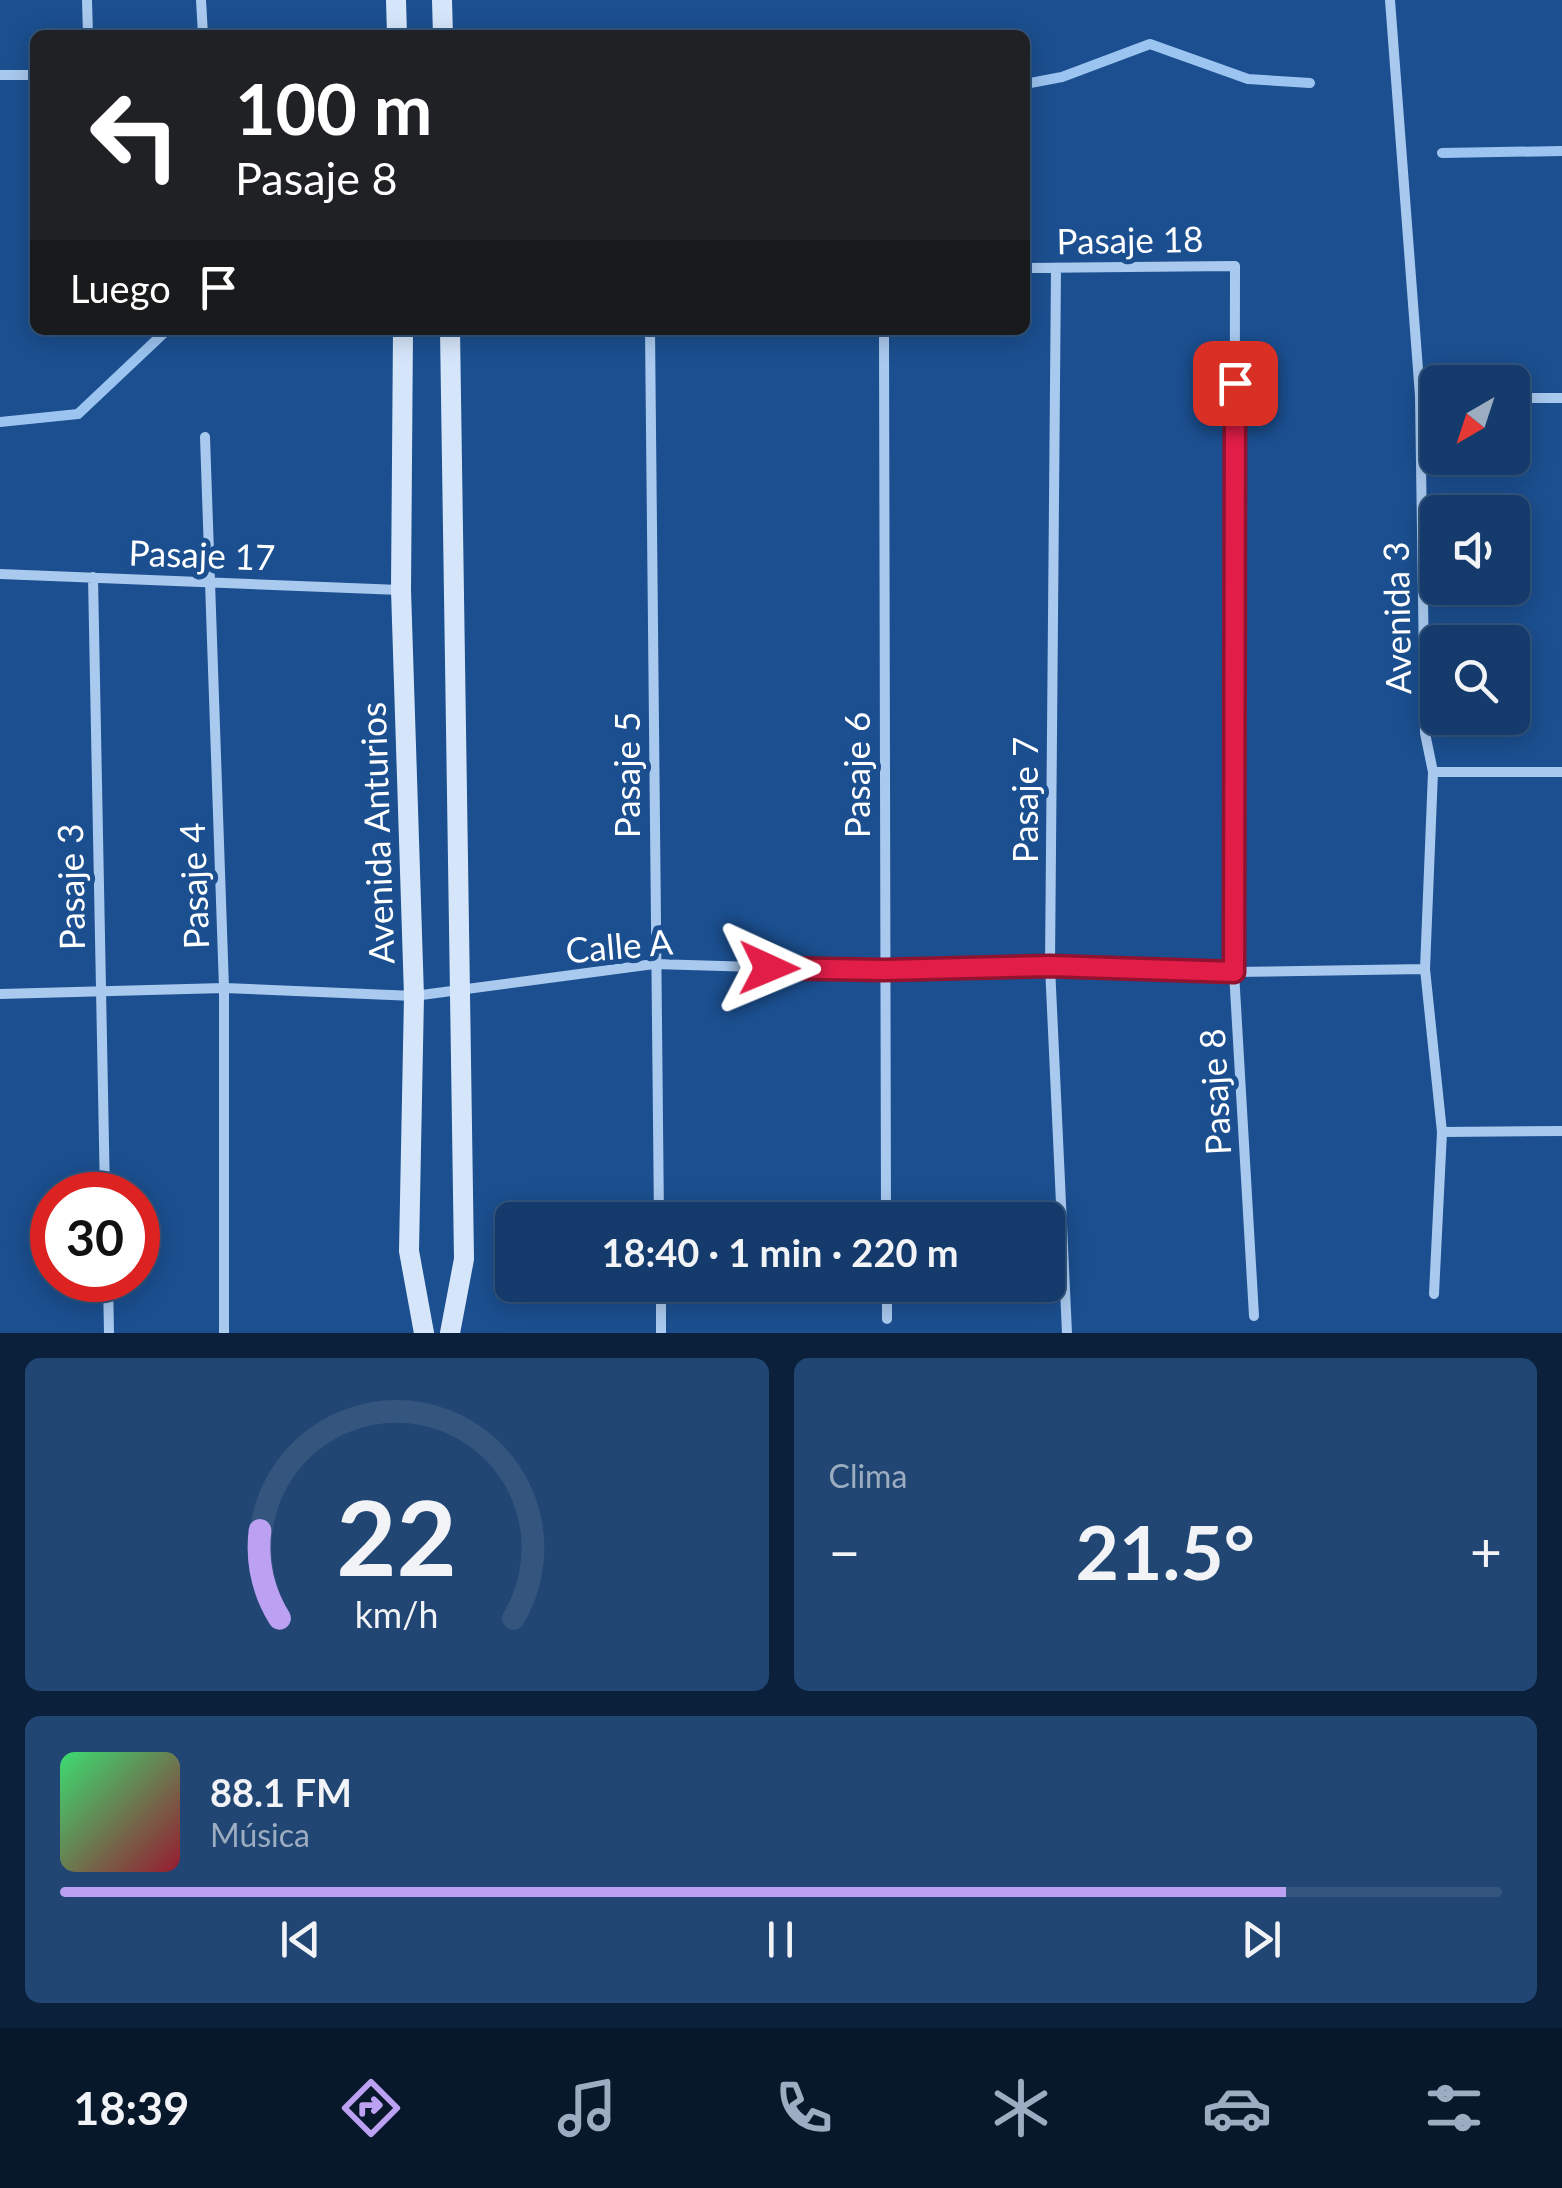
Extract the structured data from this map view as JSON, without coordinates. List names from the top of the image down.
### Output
{
  "streets": {
    "street": [
      "Pasaje 18",
      "Pasaje 17",
      "Avenida 3",
      "Pasaje 5",
      "Pasaje 6",
      "Pasaje 7",
      "Avenida Anturios",
      "Pasaje 4",
      "Pasaje 3",
      "Calle A",
      "Pasaje 8"
    ]
  },
  "crossings": [
    ["Pasaje 18", "Pasaje 7"],
    ["Pasaje 18", "Pasaje 8"],
    ["Pasaje 17", "Avenida Anturios"],
    ["Pasaje 17", "Pasaje 4"],
    ["Pasaje 17", "Pasaje 3"],
    ["Avenida 3", "Calle A"],
    ["Pasaje 5", "Calle A"],
    ["Pasaje 6", "Calle A"],
    ["Pasaje 7", "Calle A"],
    ["Avenida Anturios", "Calle A"],
    ["Pasaje 4", "Calle A"],
    ["Pasaje 3", "Calle A"],
    ["Calle A", "Pasaje 8"]
  ],
  "north": "bottom left",
  "page": {
    "turn": ["100 m", "Pasaje 8"],
    "then": "Luego",
    "limit": "30",
    "trip": "18:40 · 1 min · 220 m",
    "tile": "Clima",
    "heat": ["−", "21.5°", "+"],
    "song": ["88.1 FM", "Música"],
    "tabs": "18:39",
    "gauge": ["22", "km/h"]
  }
}
